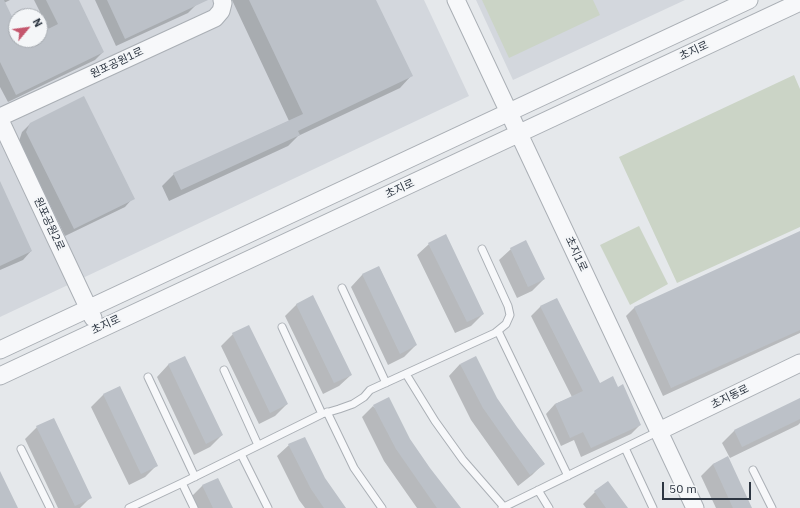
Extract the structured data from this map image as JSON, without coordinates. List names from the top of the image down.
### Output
{
  "streets": {
    "street": [
      "초지로",
      "원포공원1로",
      "원포공원2로",
      "초지1로",
      "초지동로"
    ]
  },
  "crossings": [
    ["초지로", "원포공원2로"],
    ["초지로", "초지1로"],
    ["원포공원1로", "원포공원2로"],
    ["초지1로", "초지동로"]
  ],
  "scale_bar": "50 m",
  "north": "top right"
}
